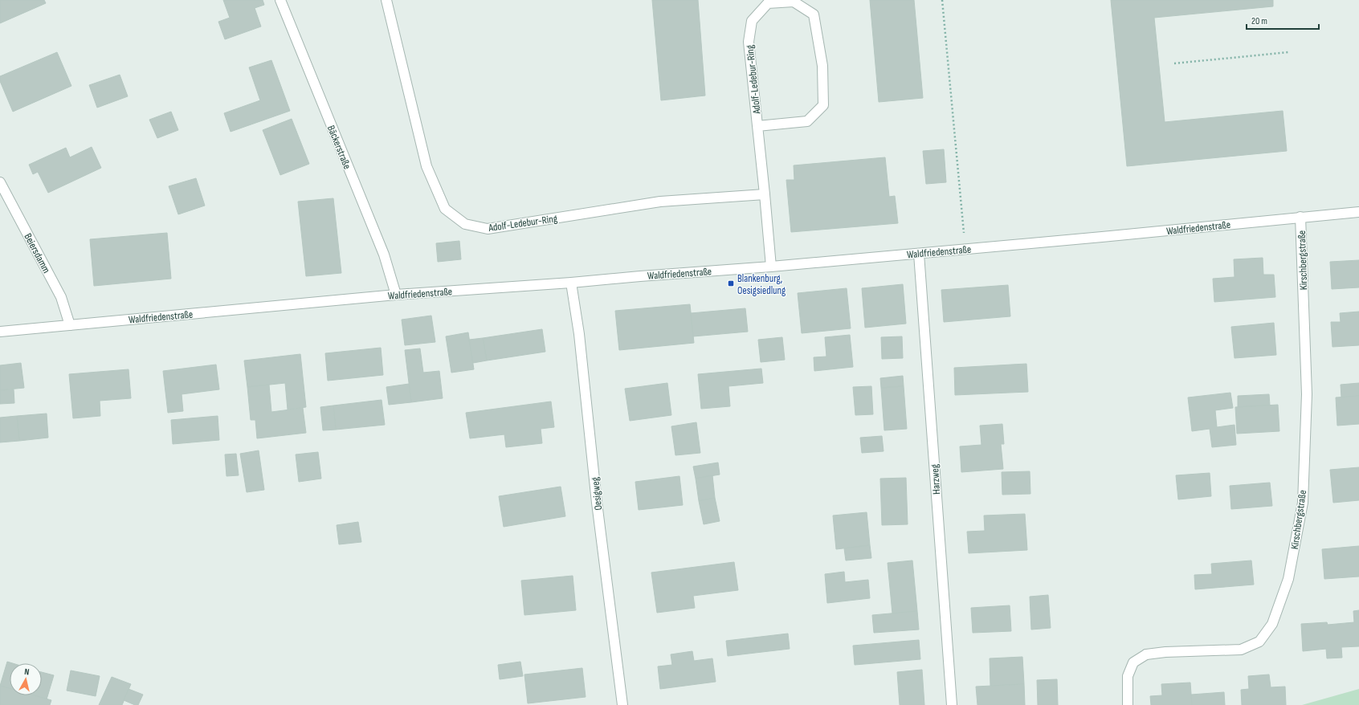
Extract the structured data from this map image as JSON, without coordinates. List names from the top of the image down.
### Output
{
  "streets": {
    "street": [
      "Adolf-Ledebur-Ring",
      "Bäckerstraße",
      "Waldfriedenstraße",
      "Beiersdamm",
      "Kirschbergstraße",
      "Harzweg",
      "Oesigweg"
    ]
  },
  "crossings": [
    ["Adolf-Ledebur-Ring", "Waldfriedenstraße"],
    ["Bäckerstraße", "Waldfriedenstraße"],
    ["Waldfriedenstraße", "Beiersdamm"],
    ["Waldfriedenstraße", "Kirschbergstraße"],
    ["Waldfriedenstraße", "Harzweg"],
    ["Waldfriedenstraße", "Oesigweg"]
  ],
  "places": {
    "transit": ["Blankenburg, Oesigsiedlung"]
  },
  "scale_bar": "20 m",
  "north": "top"
}
